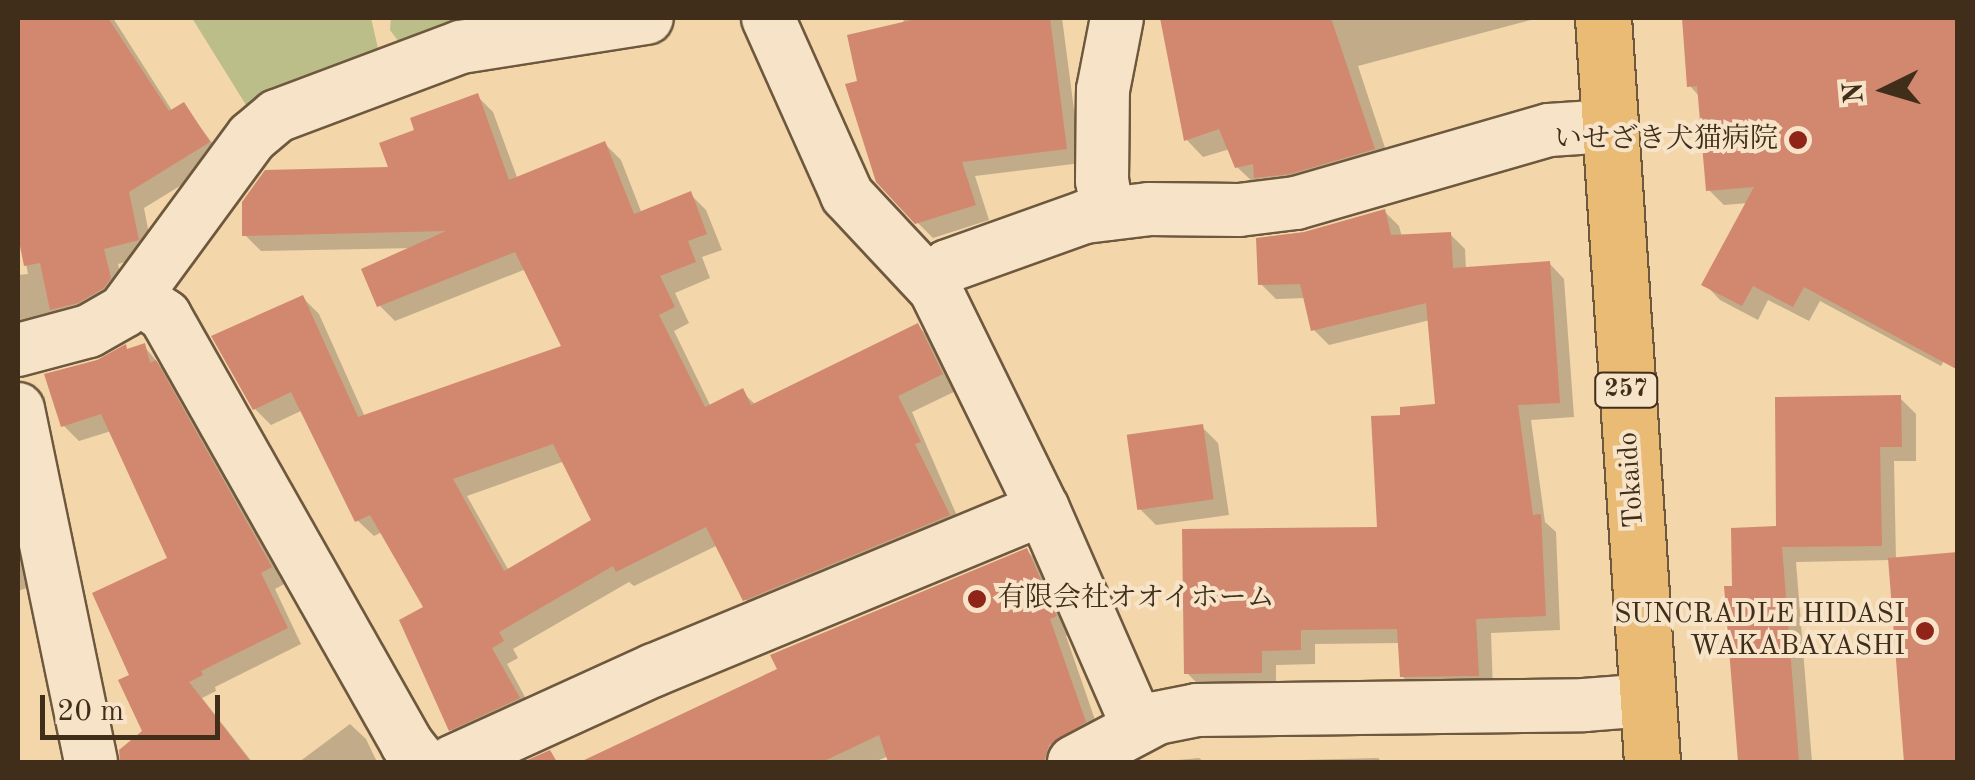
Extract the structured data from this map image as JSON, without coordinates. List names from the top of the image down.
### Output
{
  "streets": {
    "highway": ["257", "Tokaido"]
  },
  "places": ["いせざき犬猫病院", "有限会社オオイホーム", "SUNCRADLE HIDASI WAKABAYASHI"],
  "scale_bar": "20 m",
  "north": "left"
}
